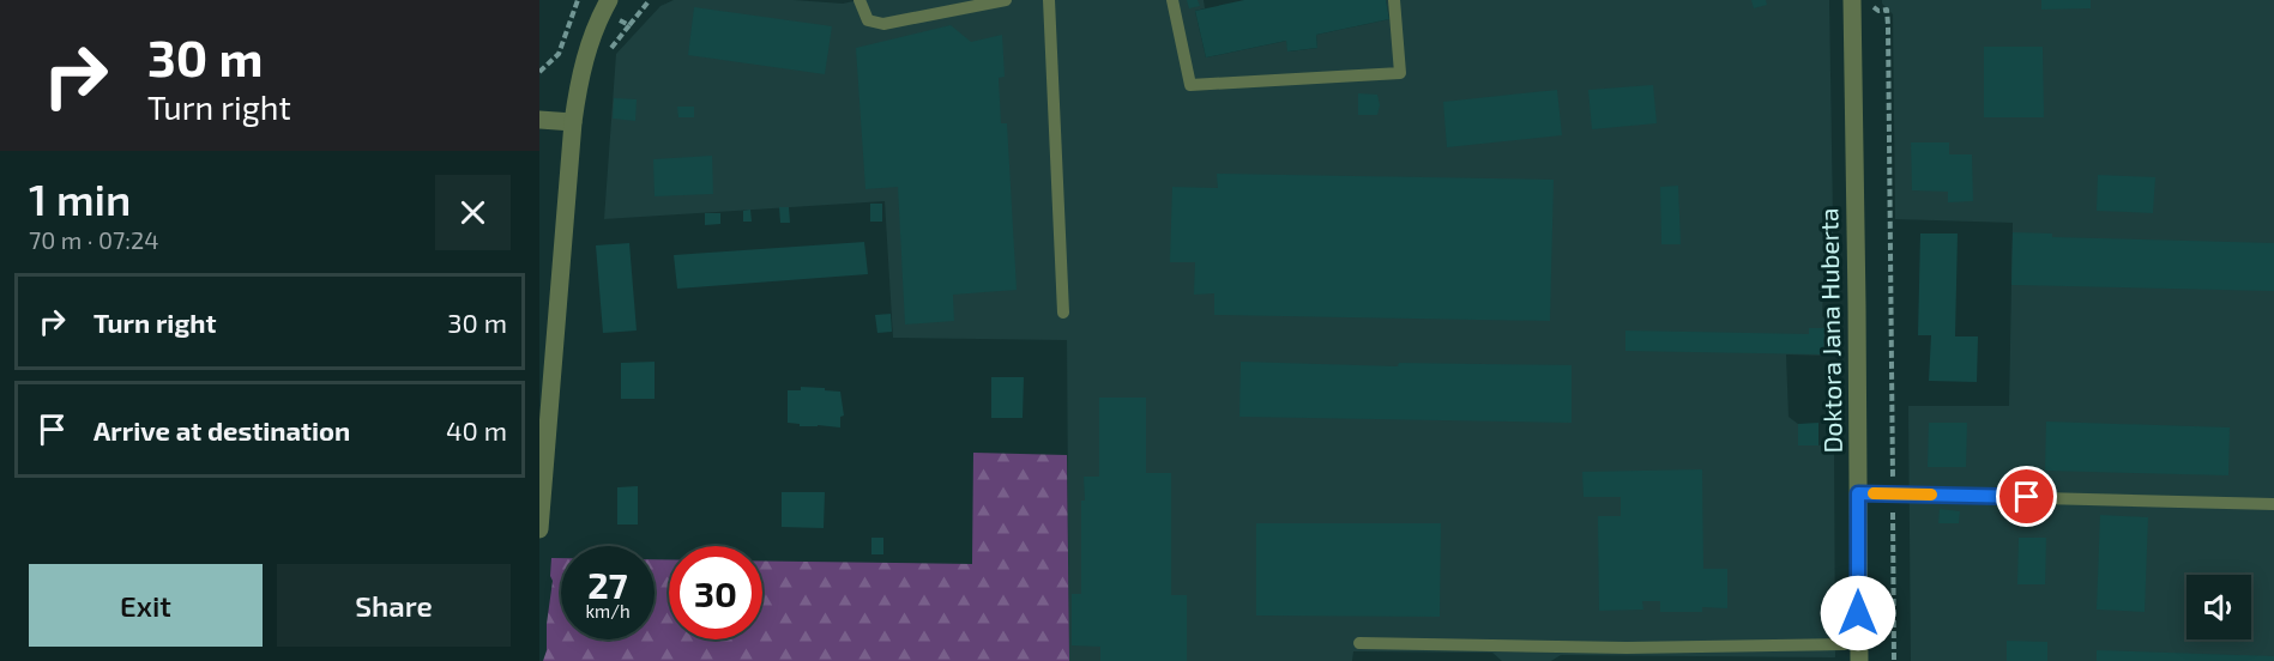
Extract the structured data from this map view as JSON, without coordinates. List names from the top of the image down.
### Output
{
  "streets": {
    "street": ["Doktora Jana Huberta"]
  },
  "page": {
    "turn": ["30 m", "Turn right"],
    "heading": ["1 min", "70 m · 07:24"],
    "list": [
      {
        "name": "Turn right",
        "value": "30 m"
      },
      {
        "name": "Arrive at destination",
        "value": "40 m"
      }
    ],
    "speed": "27 km/h",
    "limit": "30",
    "buttons": ["Exit", "Share"]
  }
}
